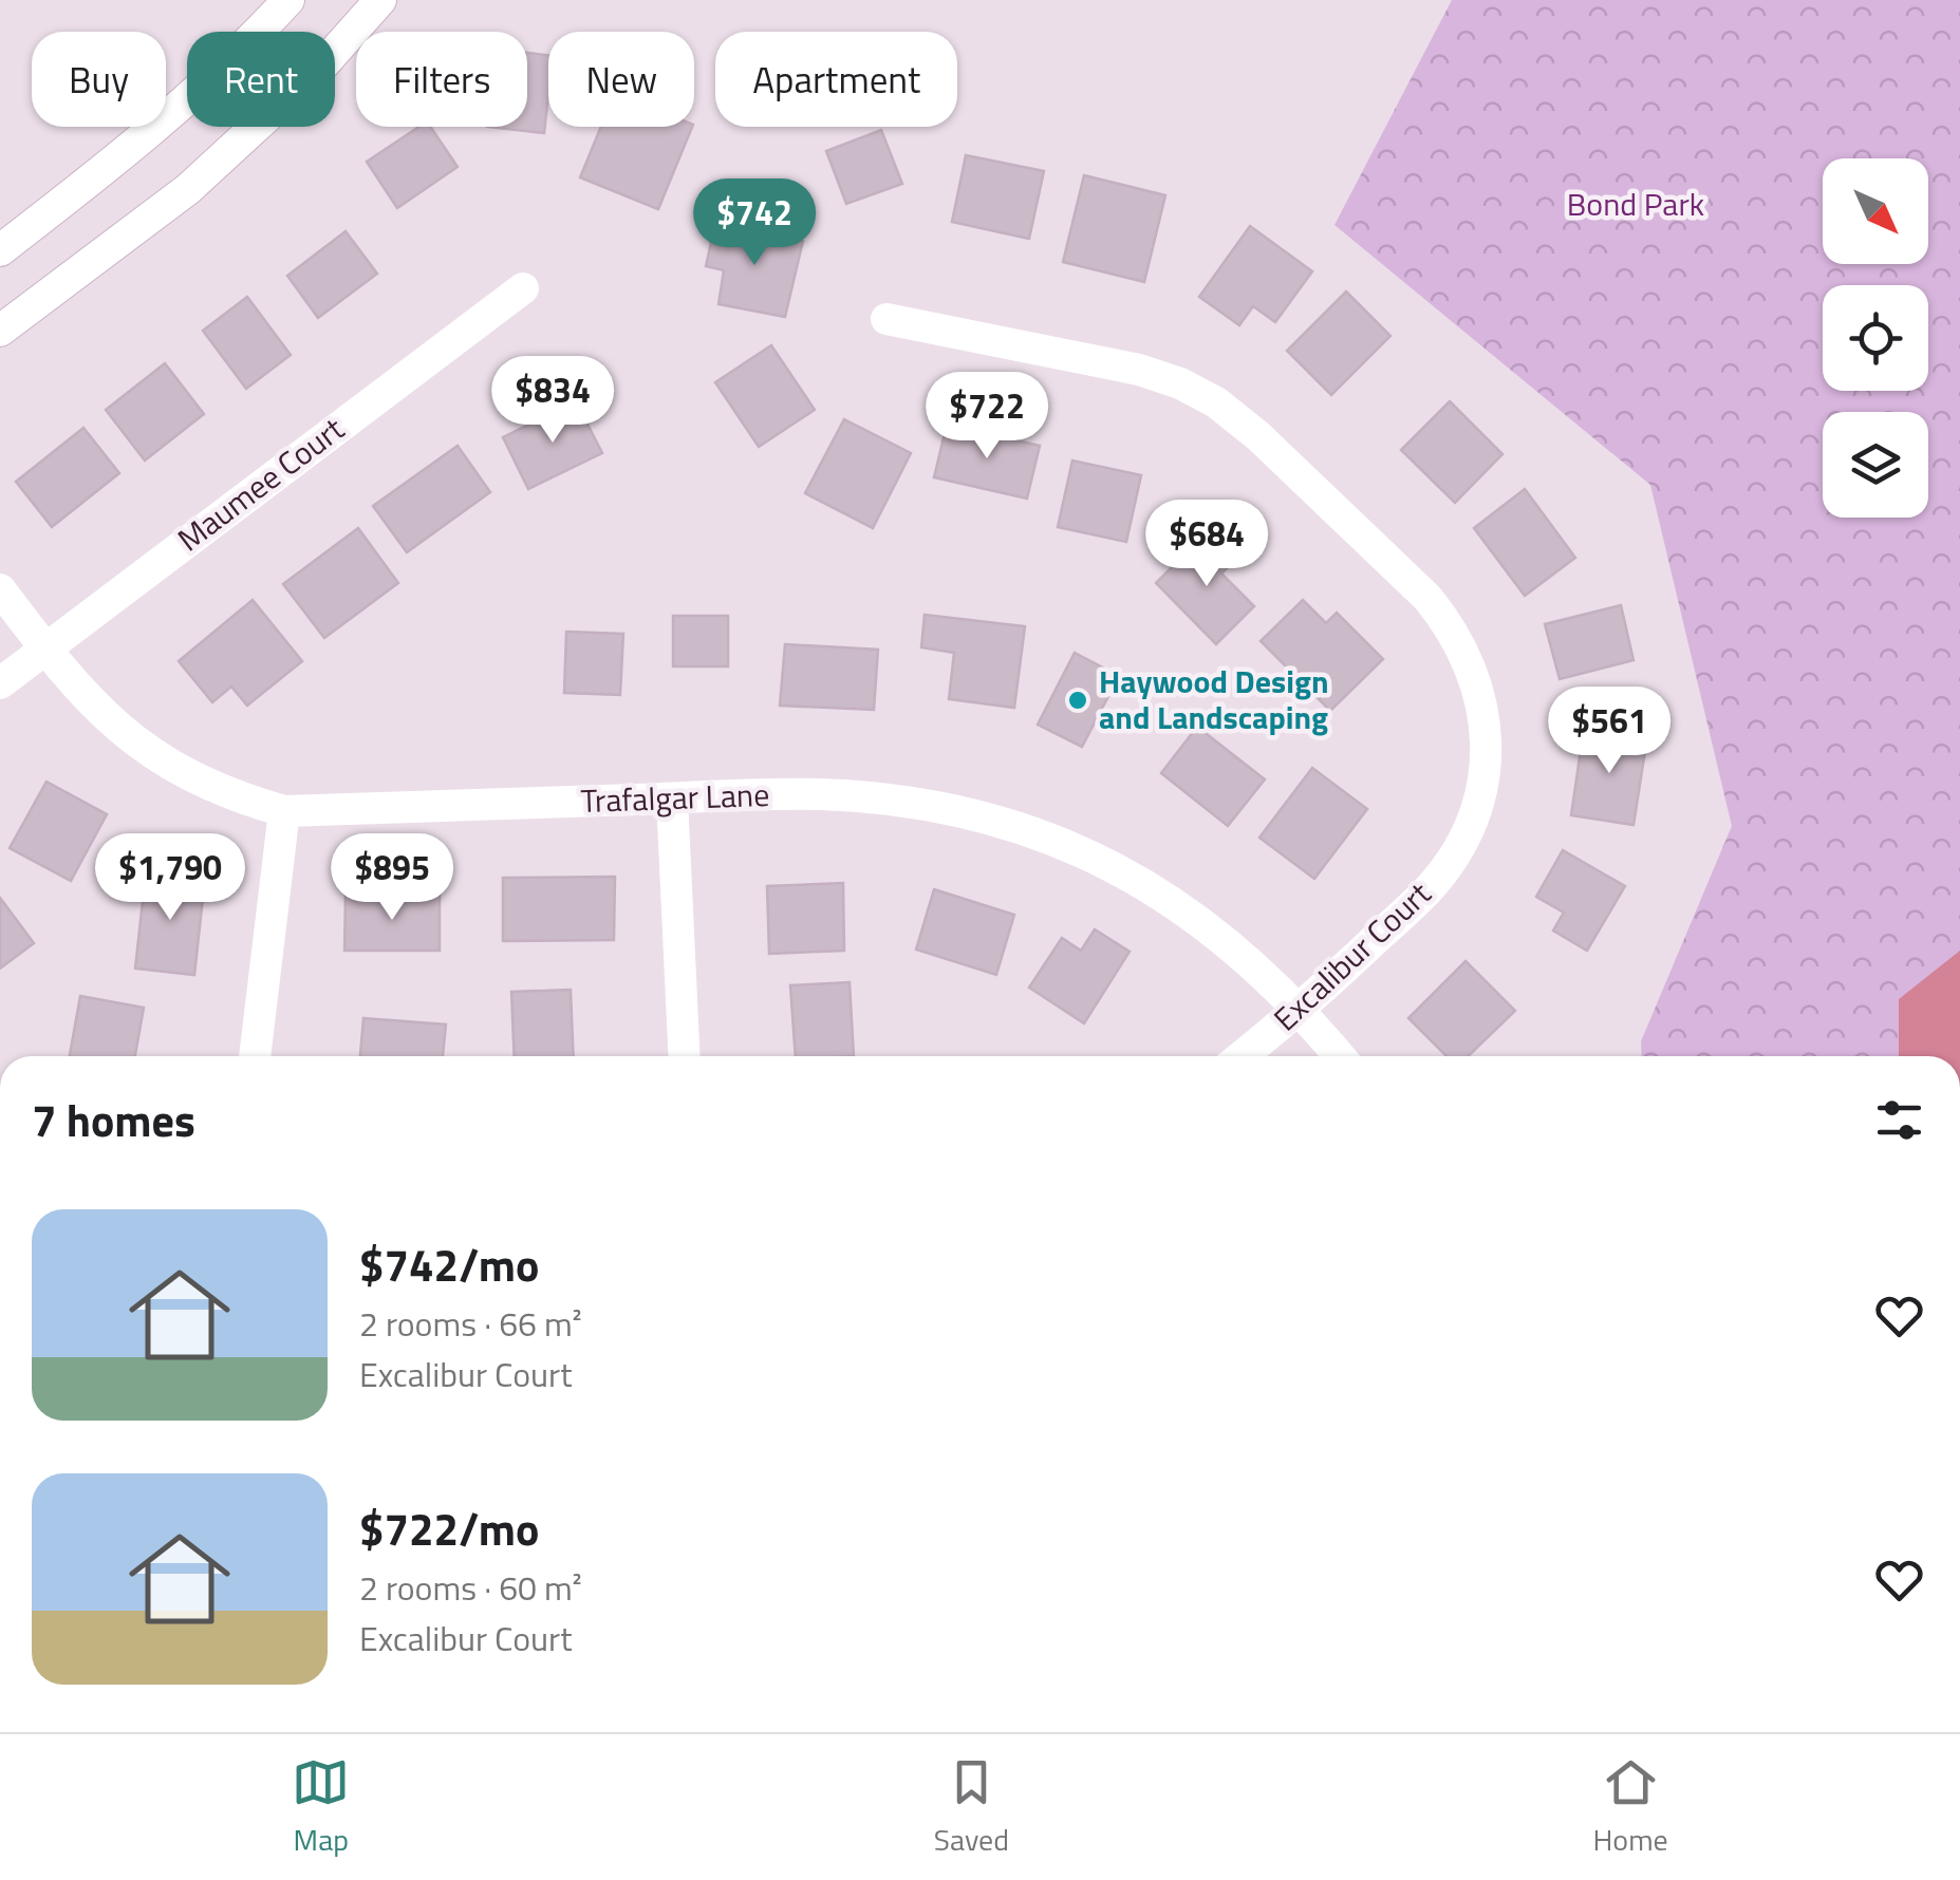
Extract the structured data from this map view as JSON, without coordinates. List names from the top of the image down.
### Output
{
  "streets": {
    "street": ["Maumee Court", "Trafalgar Lane", "Excalibur Court"]
  },
  "crossings": [
    ["Maumee Court", "Trafalgar Lane"],
    ["Trafalgar Lane", "Excalibur Court"]
  ],
  "parks": ["Bond Park"],
  "places": ["Haywood Design and Landscaping"],
  "north": "bottom right",
  "page": {
    "chip": [
      "Buy",
      "Rent",
      "Filters",
      "New",
      "Apartment"
    ],
    "price": [
      "$742",
      "$834",
      "$722",
      "$684",
      "$561",
      "$1,790",
      "$895"
    ],
    "heading": "7 homes",
    "list": [
      {
        "name": "$742/mo",
        "note": "2 rooms · 66 m² · Excalibur Court"
      },
      {
        "name": "$722/mo",
        "note": "2 rooms · 60 m² · Excalibur Court"
      }
    ],
    "tabs": ["Map", "Saved", "Home"]
  }
}
